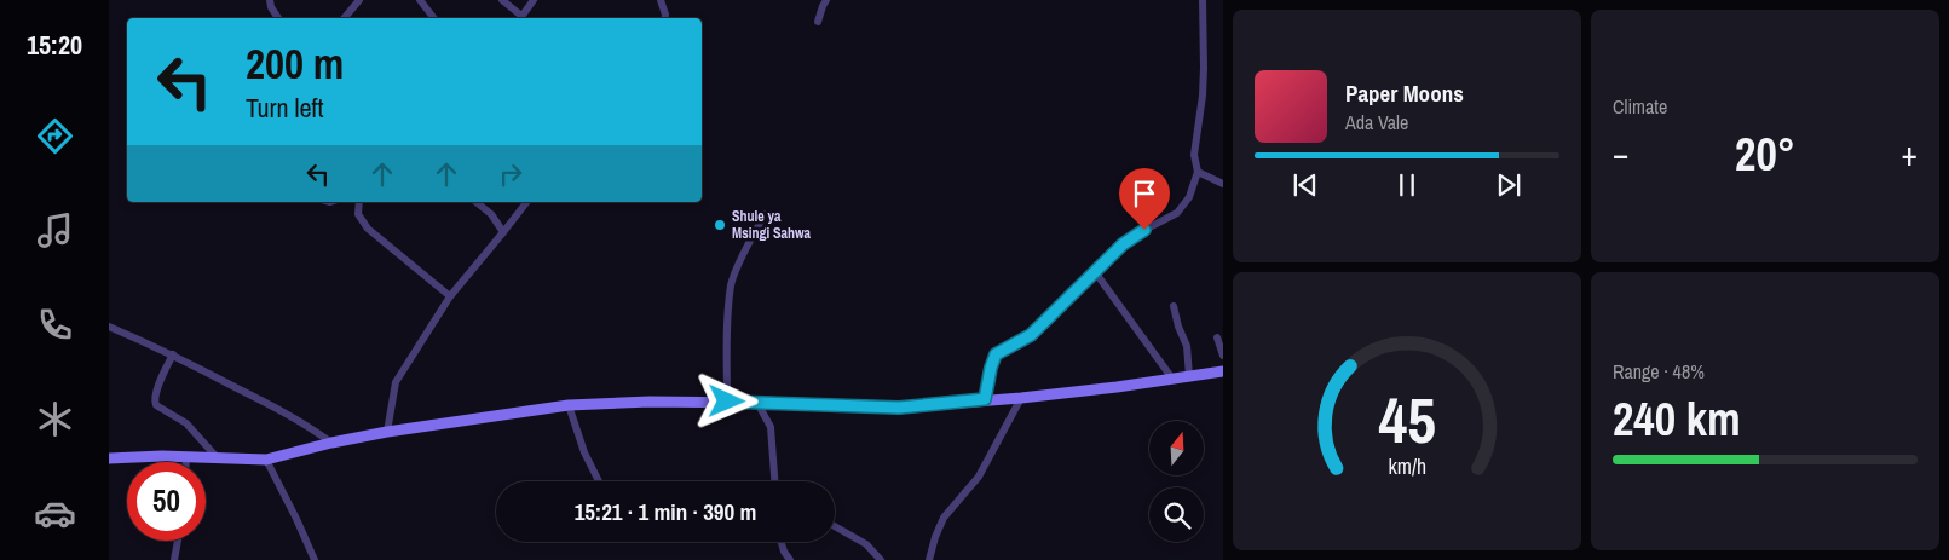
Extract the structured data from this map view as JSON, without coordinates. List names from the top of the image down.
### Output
{
  "places": ["Shule ya Msingi Sahwa"],
  "north": "top",
  "page": {
    "tabs": "15:20",
    "tile": [
      "Climate",
      ["Range · 48%", "240 km"]
    ],
    "turn": ["200 m", "Turn left"],
    "song": ["Paper Moons", "Ada Vale"],
    "heat": ["−", "20°", "+"],
    "limit": "50",
    "trip": "15:21 · 1 min · 390 m",
    "gauge": ["45", "km/h"]
  }
}
